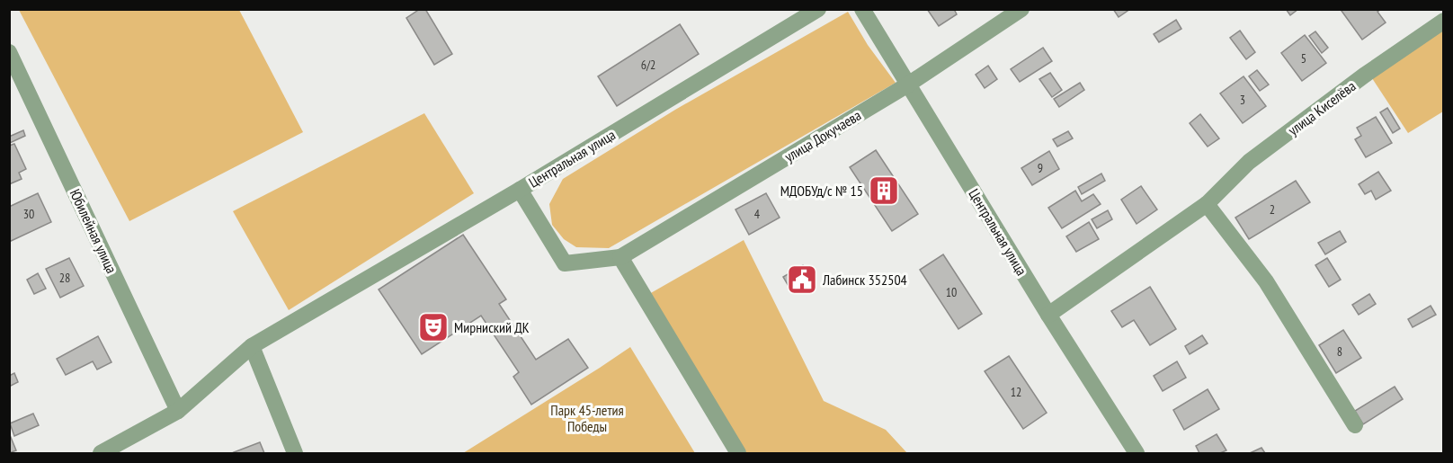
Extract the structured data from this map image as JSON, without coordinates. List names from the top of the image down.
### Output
{
  "streets": {
    "street": [
      "улица Киселёва",
      "улица Докучаева",
      "Центральная улица",
      "Юбилейная улица"
    ]
  },
  "crossings": [
    ["улица Киселёва", "Центральная улица"],
    ["улица Докучаева", "Центральная улица"],
    ["Центральная улица", "Юбилейная улица"]
  ],
  "parks": ["Парк 45-летия Победы"],
  "places": {
    "building": ["МДОБУд/с № 15"],
    "public building": ["Лабинск 352504"],
    "theatre": ["Мирниский ДК"]
  },
  "house_numbers": [
    "5",
    "6/2",
    "3",
    "9",
    "2",
    "30",
    "4",
    "28",
    "10",
    "8",
    "12"
  ]
}
